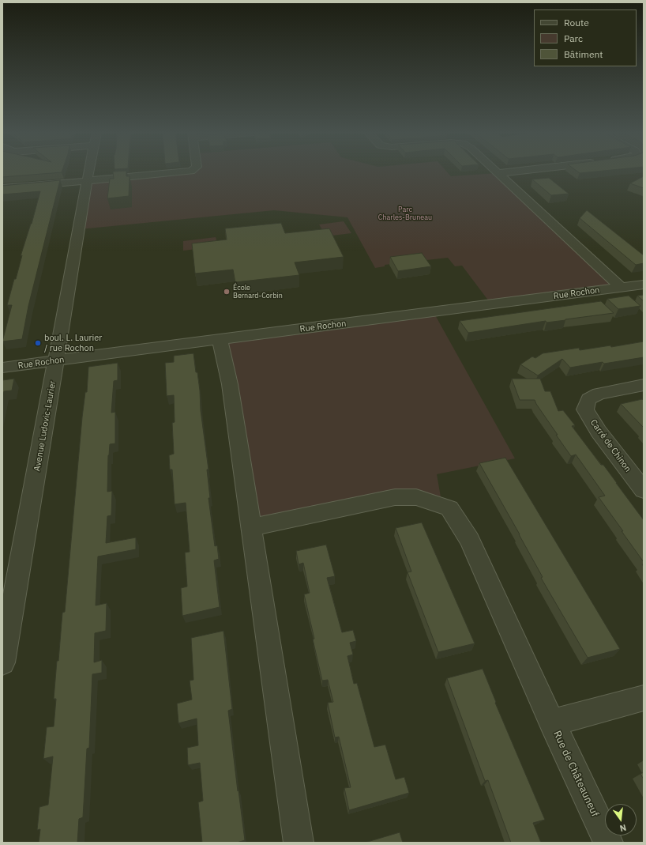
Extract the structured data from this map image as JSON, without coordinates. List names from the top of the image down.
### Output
{
  "streets": {
    "street": [
      "Rue Rochon",
      "Avenue Ludovic-Laurier",
      "Carré de Chinon",
      "Rue de Châteauneuf"
    ]
  },
  "crossings": [
    ["Rue Rochon", "Avenue Ludovic-Laurier"]
  ],
  "parks": ["Parc Charles-Bruneau"],
  "places": ["École Bernard-Corbin", "boul. L. Laurier / rue Rochon"],
  "legend": ["Route", "Parc", "Bâtiment"],
  "north": "bottom"
}
